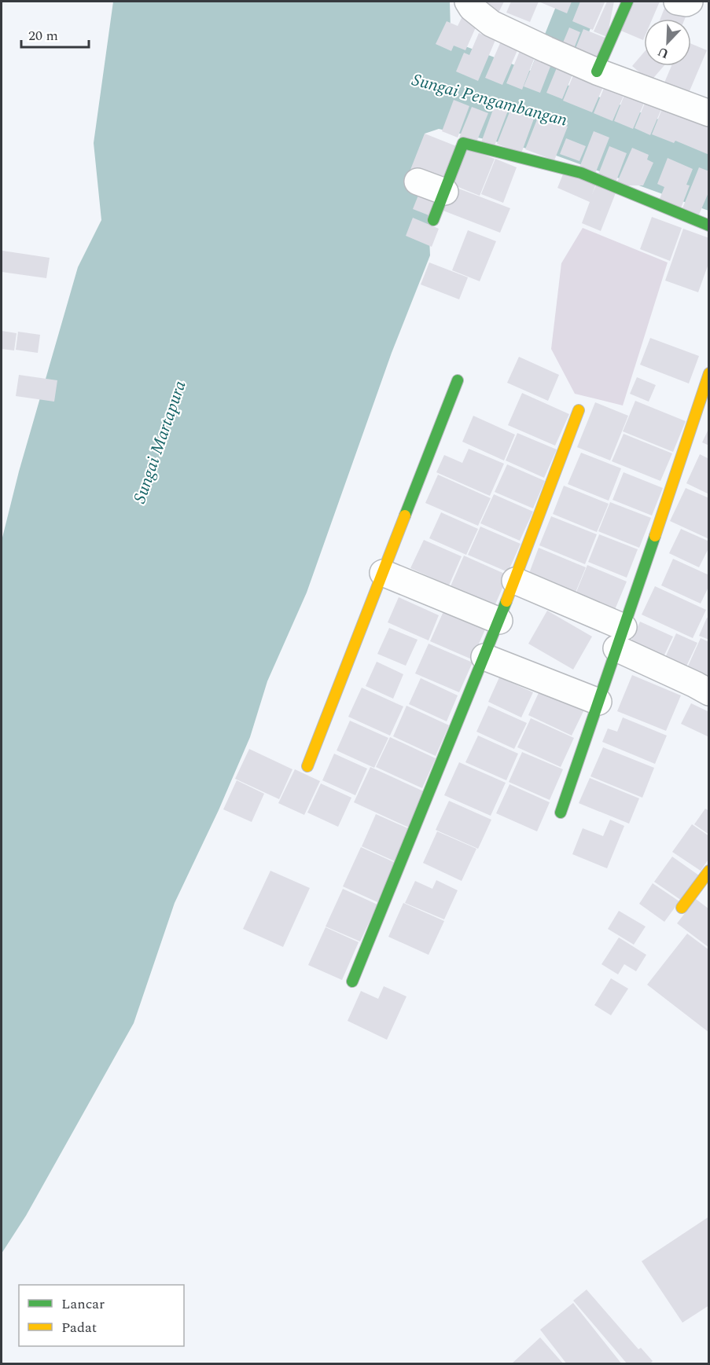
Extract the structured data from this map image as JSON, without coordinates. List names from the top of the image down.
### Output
{
  "water": ["Sungai Pengambangan", "Sungai Martapura"],
  "legend": ["Lancar", "Padat"],
  "scale_bar": "20 m",
  "north": "bottom left"
}
